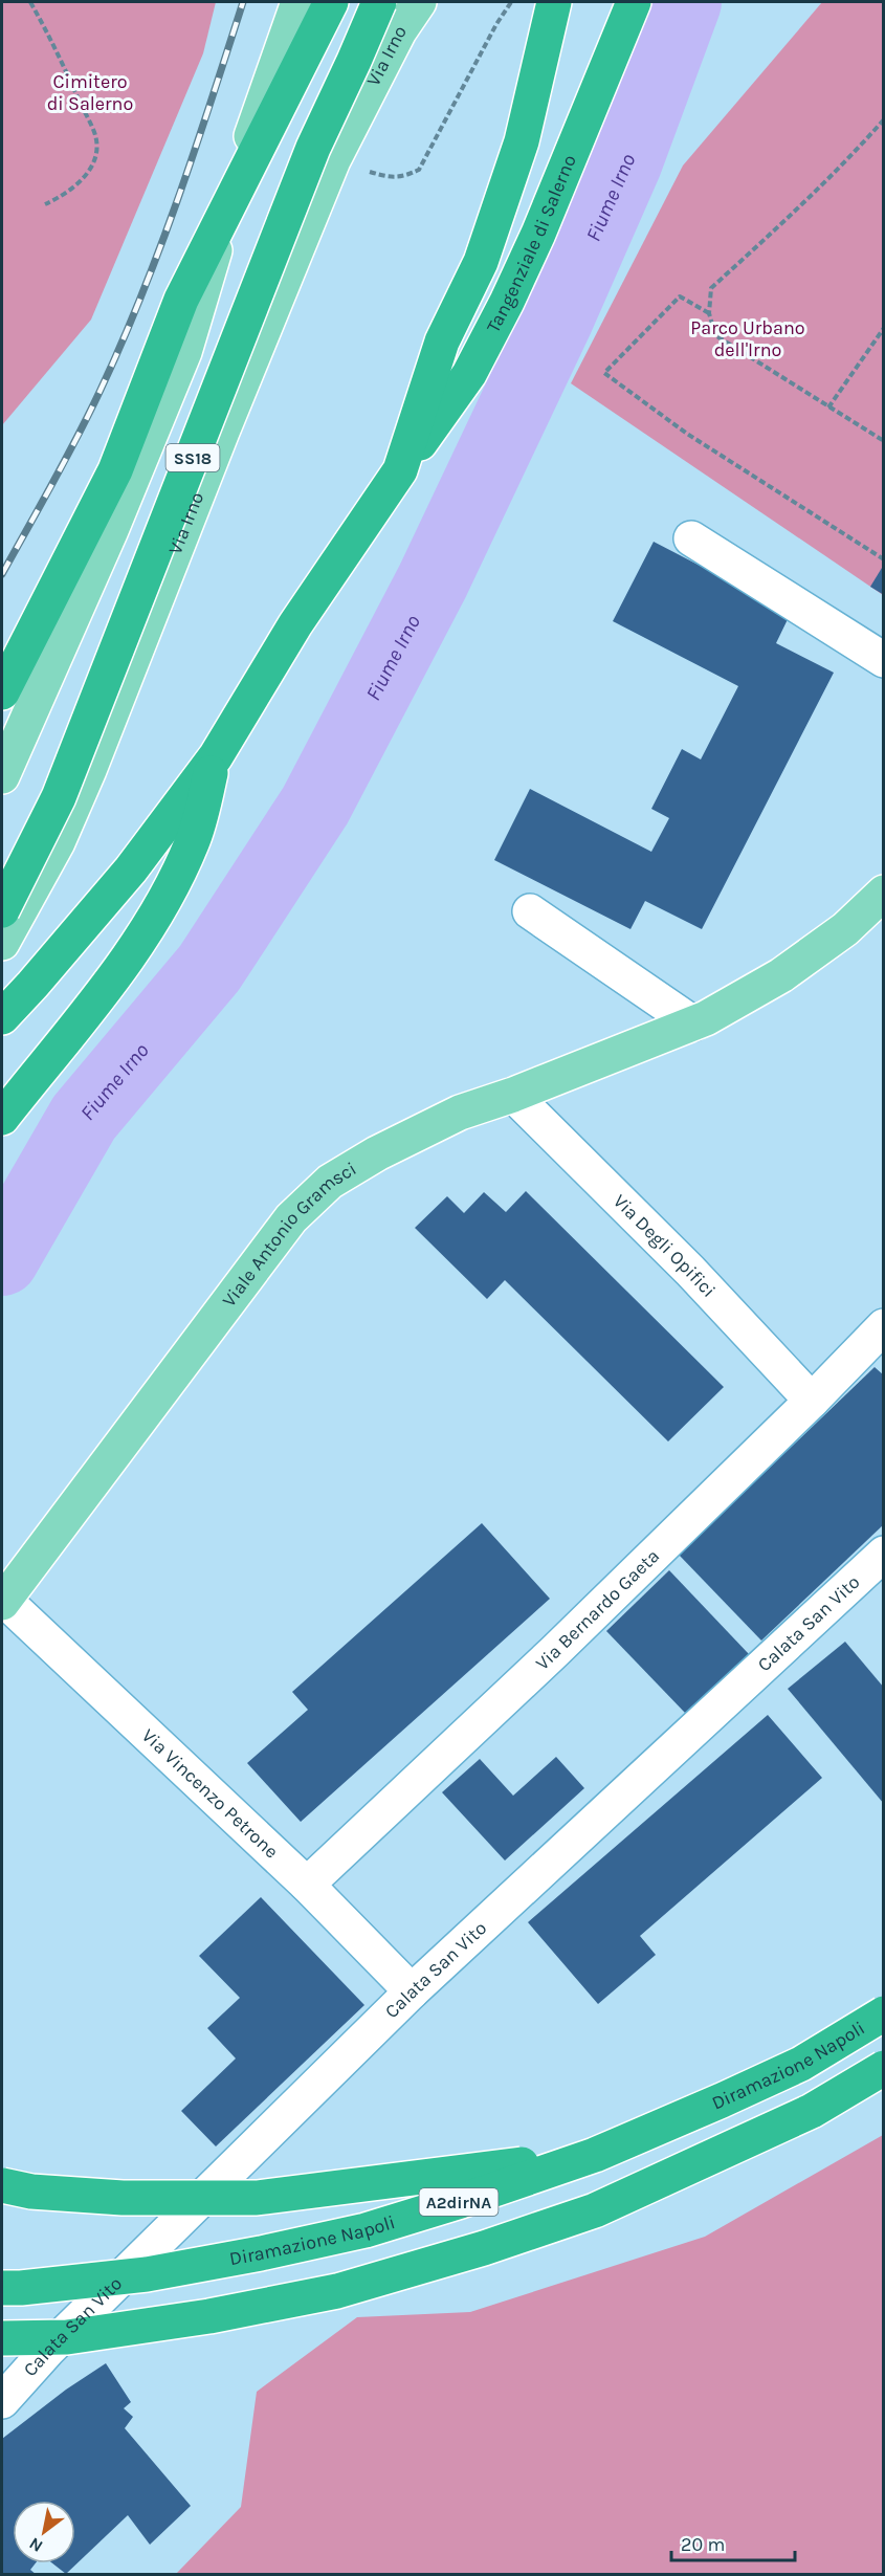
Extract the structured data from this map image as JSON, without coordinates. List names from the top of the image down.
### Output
{
  "streets": {
    "highway": [
      "Tangenziale di Salerno",
      "SS18",
      "Diramazione Napoli",
      "A2dirNA"
    ],
    "main road": ["Via Irno", "Viale Antonio Gramsci"],
    "street": [
      "Via Degli Opifici",
      "Via Bernardo Gaeta",
      "Calata San Vito",
      "Via Vincenzo Petrone"
    ]
  },
  "crossings": [
    ["Viale Antonio Gramsci", "Via Degli Opifici"],
    ["Viale Antonio Gramsci", "Via Vincenzo Petrone"],
    ["Via Degli Opifici", "Via Bernardo Gaeta"],
    ["Via Bernardo Gaeta", "Via Vincenzo Petrone"],
    ["Calata San Vito", "Via Vincenzo Petrone"]
  ],
  "water": ["Fiume Irno"],
  "parks": ["Cimitero di Salerno", "Parco Urbano dell'Irno"],
  "scale_bar": "20 m",
  "north": "bottom left"
}
